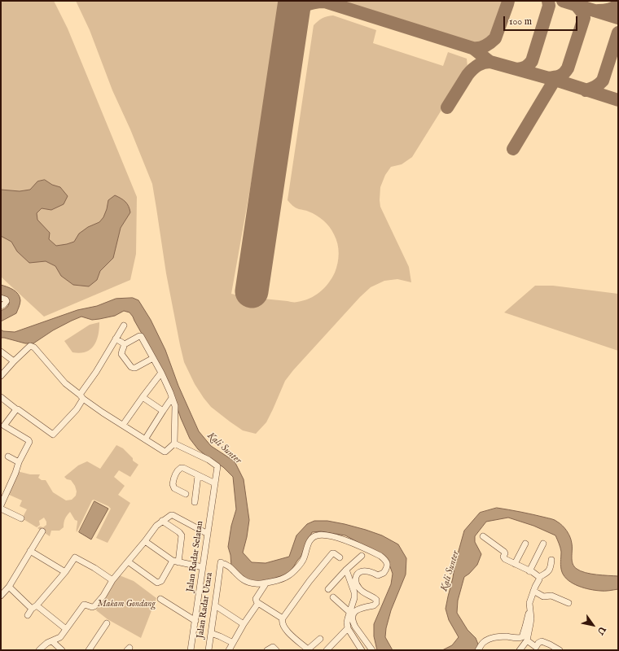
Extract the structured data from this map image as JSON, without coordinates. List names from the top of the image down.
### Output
{
  "streets": {
    "street": ["Jalan Radar Selatan", "Jalan Radar Utara"]
  },
  "water": ["Kali Sunter"],
  "parks": ["Makam Gondang"],
  "scale_bar": "100 m",
  "north": "bottom right"
}
